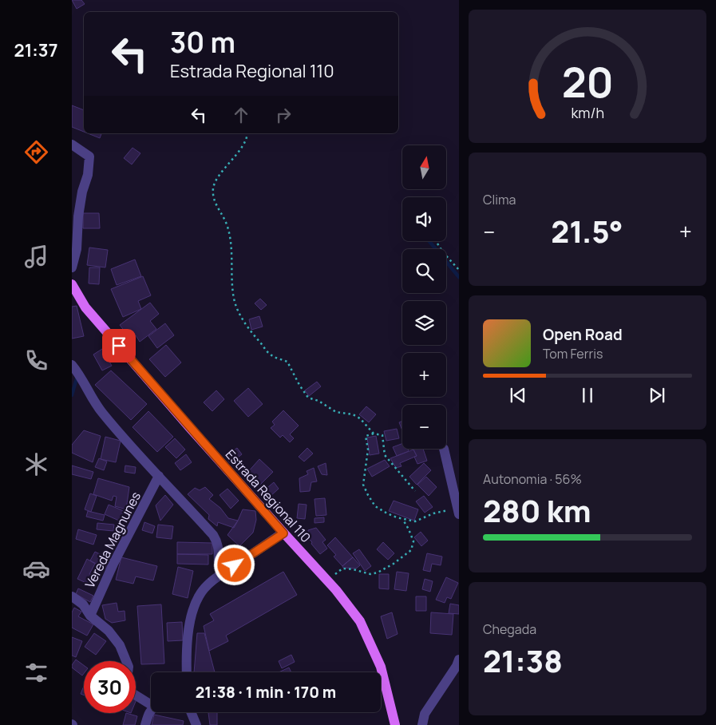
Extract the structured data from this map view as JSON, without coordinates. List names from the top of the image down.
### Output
{
  "streets": {
    "main road": ["Estrada Regional 110"],
    "street": ["Vereda Magnunes"]
  },
  "north": "top",
  "page": {
    "tabs": "21:37",
    "turn": ["30 m", "Estrada Regional 110"],
    "map_buttons": ["+", "−"],
    "tile": [
      "Clima",
      ["Autonomia · 56%", "280 km"],
      ["Chegada", "21:38"]
    ],
    "heat": ["−", "21.5°", "+"],
    "song": ["Open Road", "Tom Ferris"],
    "limit": "30",
    "trip": "21:38 · 1 min · 170 m",
    "gauge": ["20", "km/h"]
  }
}
